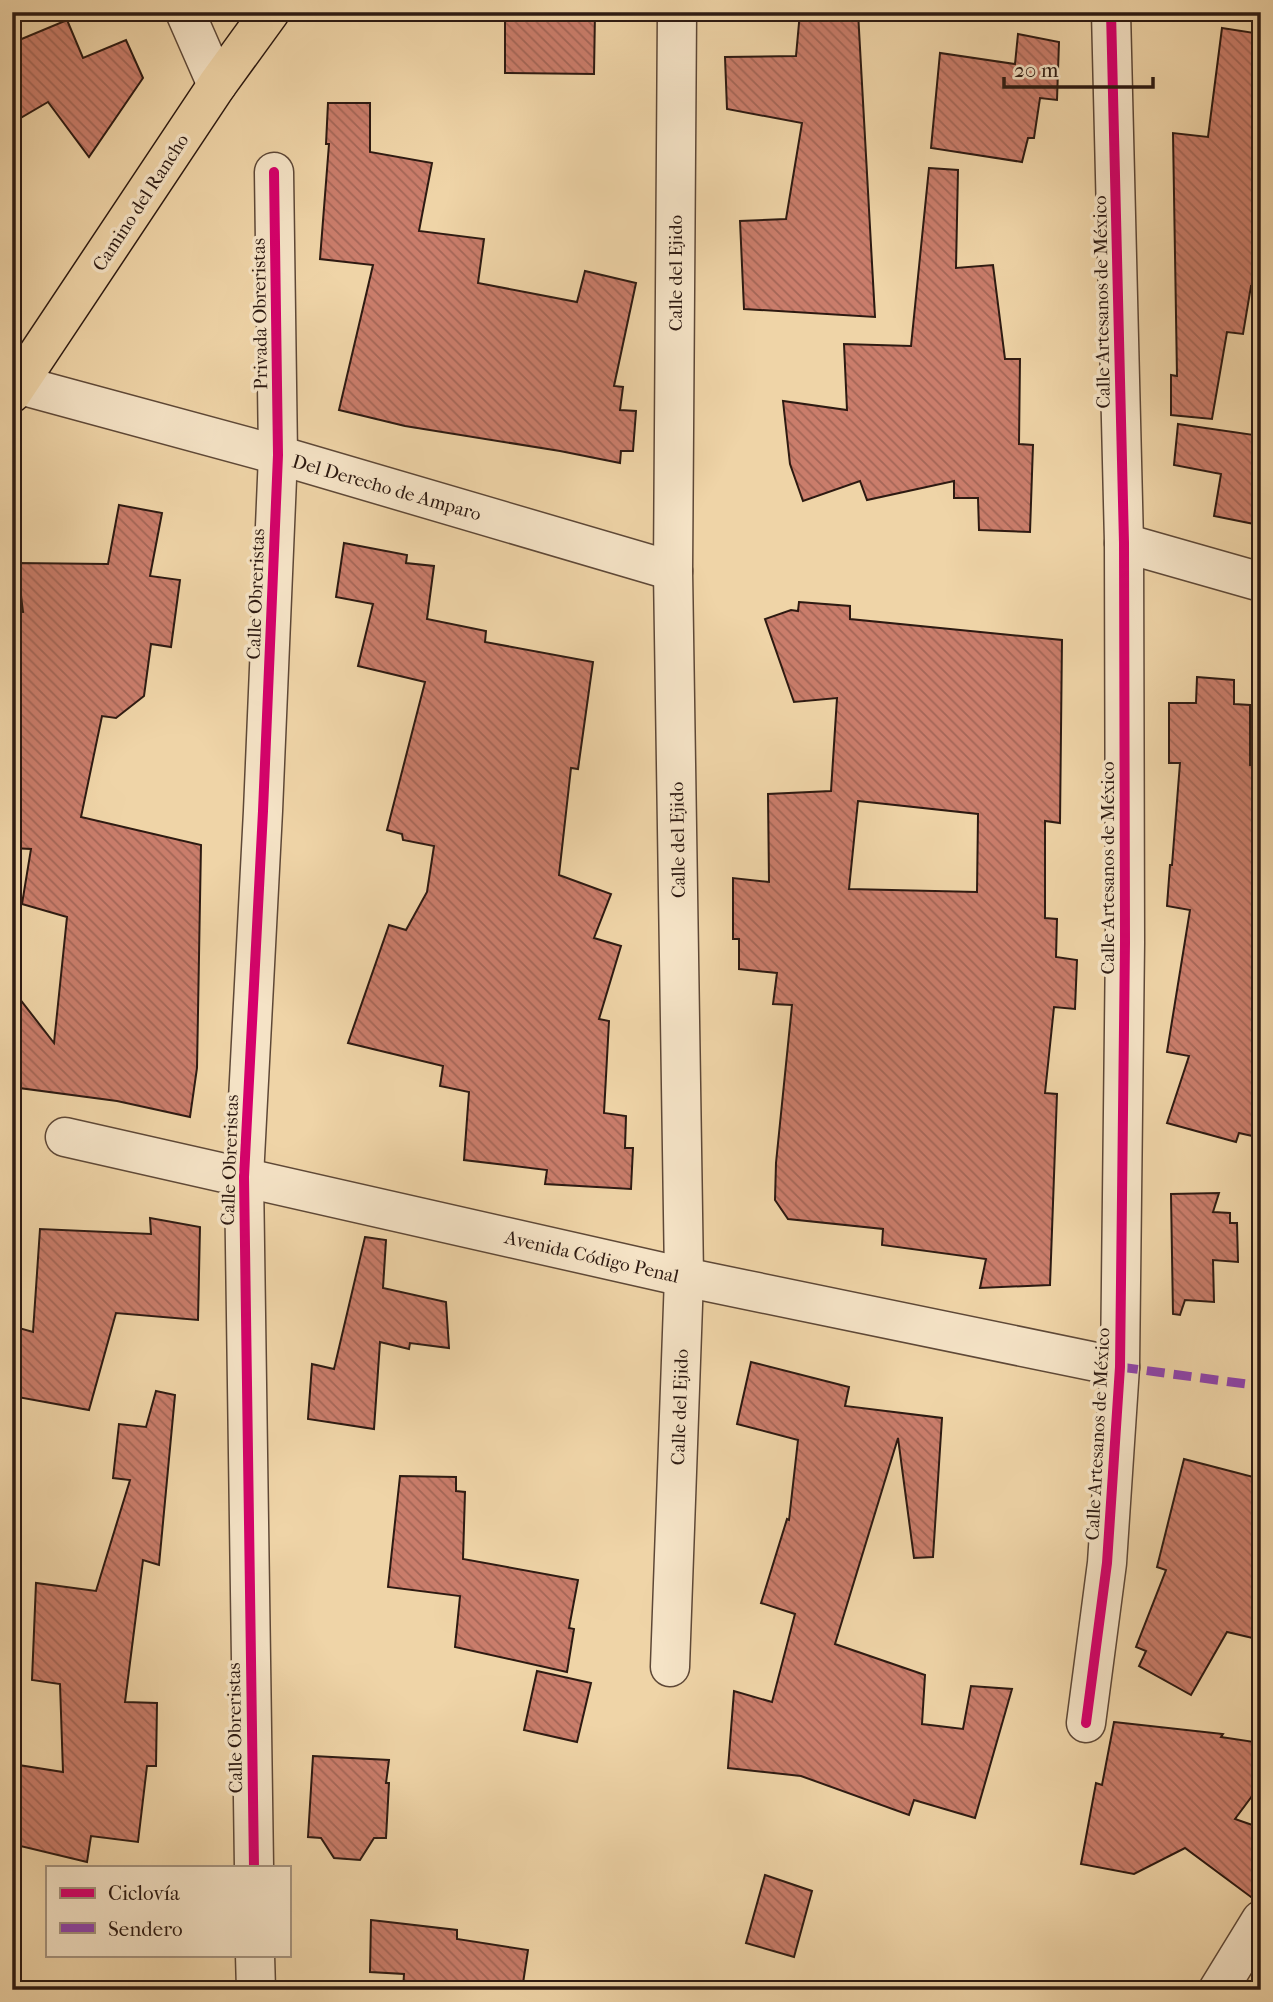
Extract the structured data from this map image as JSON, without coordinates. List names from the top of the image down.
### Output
{
  "streets": {
    "main road": ["Camino del Rancho"],
    "street": [
      "Calle del Ejido",
      "Calle Artesanos de México",
      "Privada Obreristas",
      "Del Derecho de Amparo",
      "Calle Obreristas",
      "Avenida Código Penal"
    ]
  },
  "crossings": [
    ["Camino del Rancho", "Del Derecho de Amparo"],
    ["Calle del Ejido", "Del Derecho de Amparo"],
    ["Calle del Ejido", "Avenida Código Penal"],
    ["Calle Artesanos de México", "Avenida Código Penal"],
    ["Privada Obreristas", "Del Derecho de Amparo"],
    ["Privada Obreristas", "Calle Obreristas"],
    ["Del Derecho de Amparo", "Calle Obreristas"],
    ["Calle Obreristas", "Avenida Código Penal"]
  ],
  "legend": ["Ciclovía", "Sendero"],
  "scale_bar": "20 m"
}
